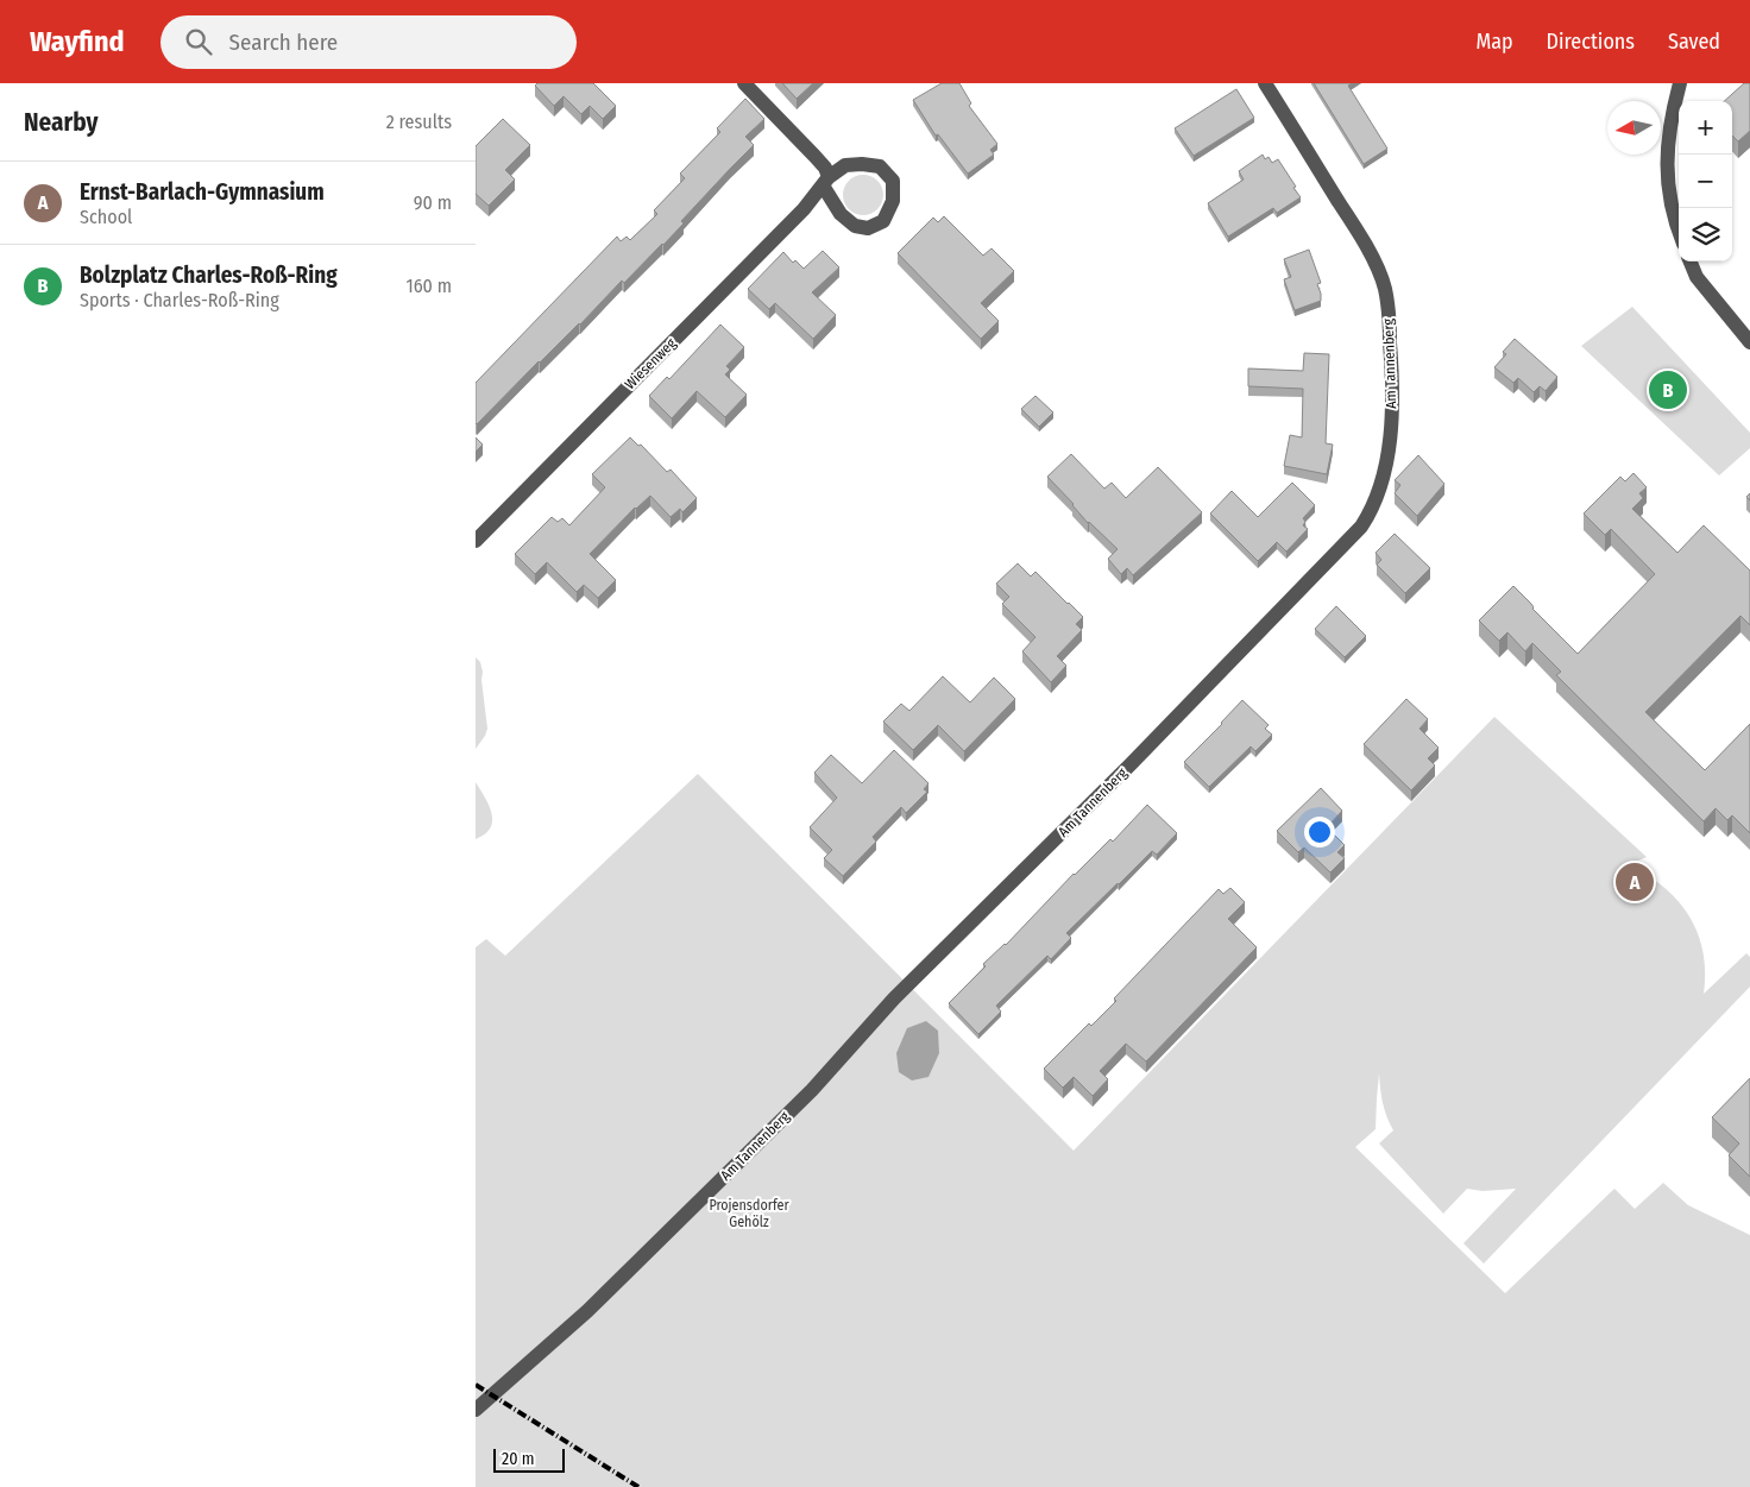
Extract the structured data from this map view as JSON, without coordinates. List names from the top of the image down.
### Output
{
  "streets": {
    "street": ["Wiesenweg", "Am Tannenberg"]
  },
  "parks": ["Projensdorfer Gehölz"],
  "scale_bar": "20 m",
  "north": "left",
  "page": {
    "header": "Wayfind",
    "search": "Search here",
    "nav": ["Map", "Directions", "Saved"],
    "heading": ["Nearby", "2 results"],
    "map_buttons": ["+", "−"],
    "list": [
      {
        "mark": "A",
        "name": "Ernst-Barlach-Gymnasium",
        "note": "School",
        "value": "90 m"
      },
      {
        "mark": "B",
        "name": "Bolzplatz Charles-Roß-Ring",
        "note": "Sports · Charles-Roß-Ring",
        "value": "160 m"
      }
    ],
    "pins": ["B", "A"],
    "scale": "20 m"
  }
}
